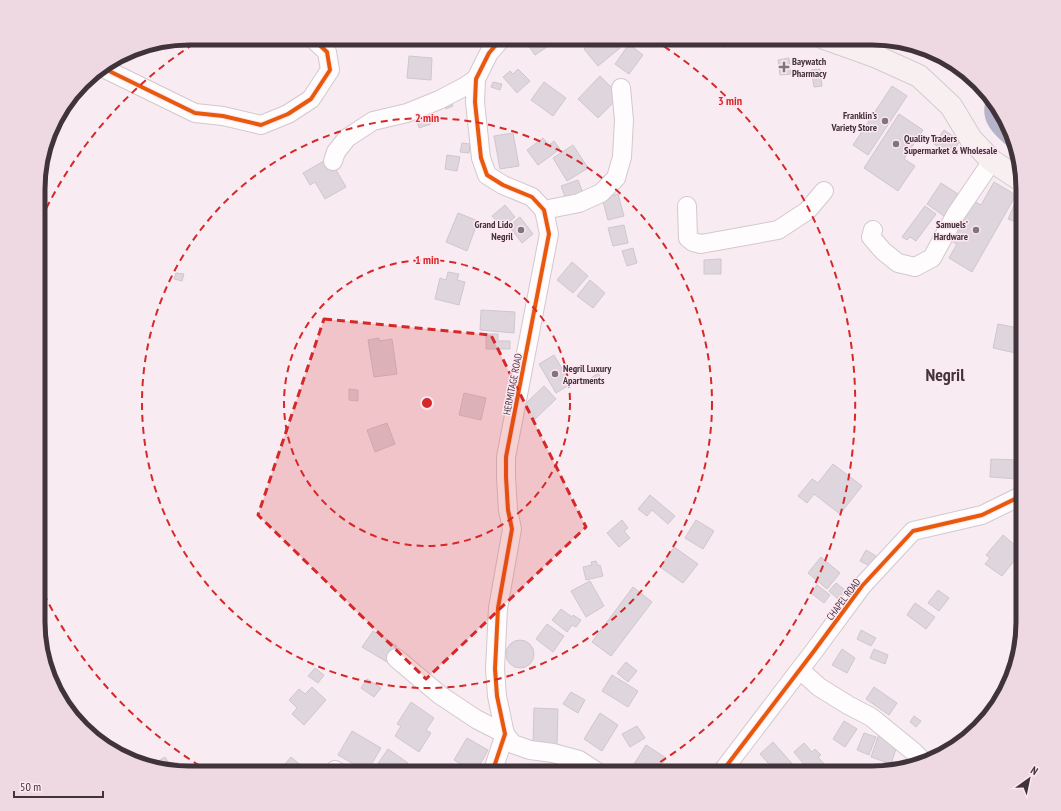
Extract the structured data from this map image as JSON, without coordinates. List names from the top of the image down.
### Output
{
  "streets": {
    "street": ["HERMITAGE ROAD", "CHAPEL ROAD"]
  },
  "districts": ["Negril"],
  "places": {
    "health": ["Baywatch Pharmacy"],
    "other": [
      "Franklin's Variety Store",
      "Quality Traders Supermarket & Wholesale",
      "Grand Lido Negril",
      "Samuels' Hardware",
      "Negril Luxury Apartments"
    ]
  },
  "scale_bar": "50 m",
  "north": "top right",
  "rings": ["3 min", "2 min", "1 min"]
}
